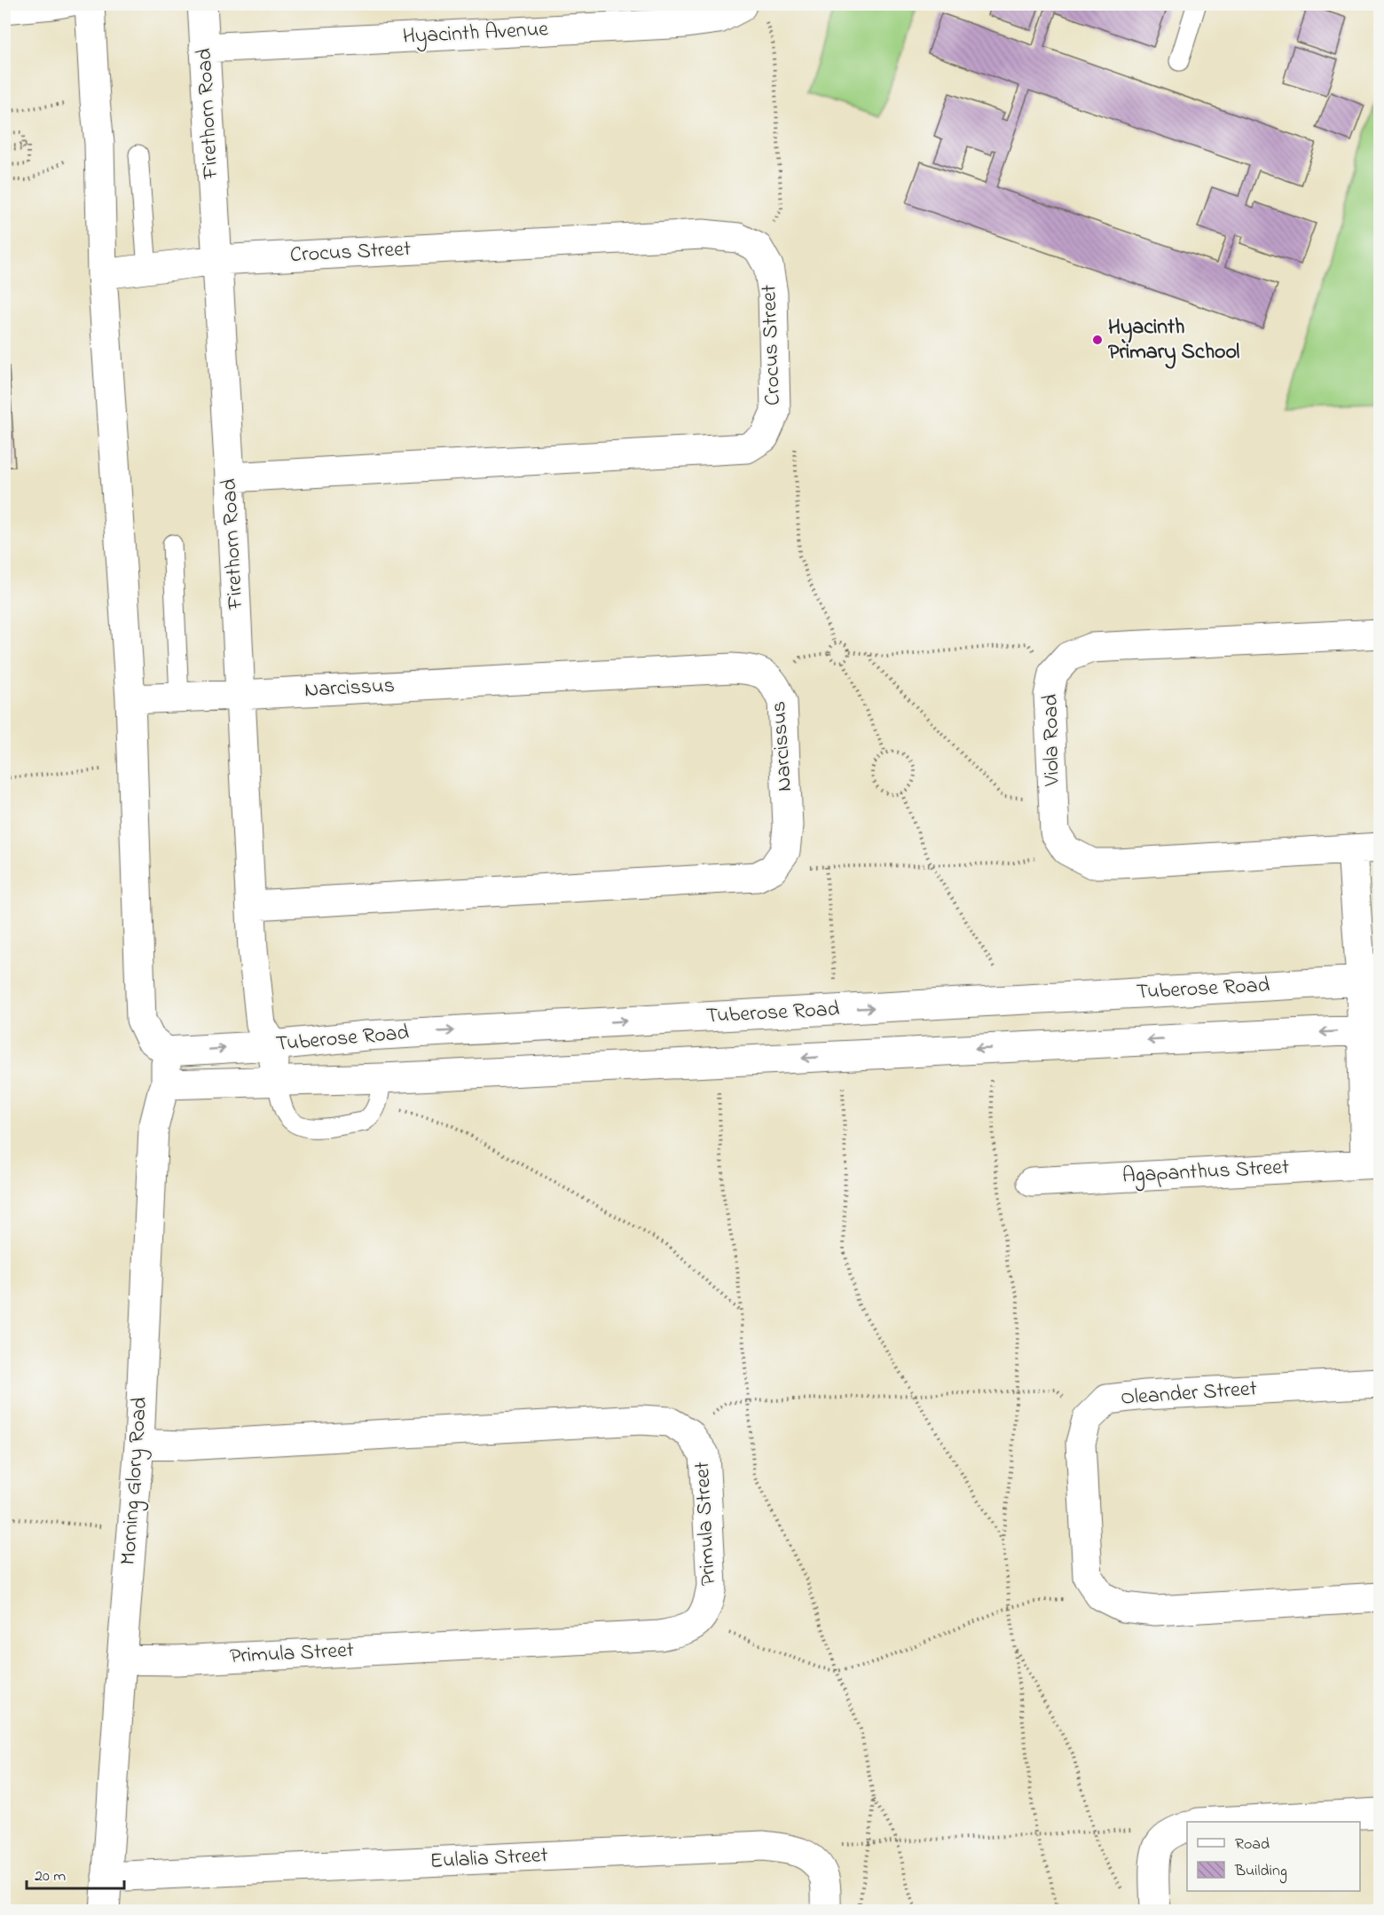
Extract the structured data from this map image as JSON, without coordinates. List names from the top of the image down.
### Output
{
  "streets": {
    "street": [
      "Hyacinth Avenue",
      "Firethorn Road",
      "Crocus Street",
      "Narcissus",
      "Viola Road",
      "Tuberose Road",
      "Agapanthus Street",
      "Oleander Street",
      "Morning Glory Road",
      "Primula Street",
      "Eulalia Street"
    ]
  },
  "crossings": [
    ["Hyacinth Avenue", "Firethorn Road"],
    ["Firethorn Road", "Crocus Street"],
    ["Firethorn Road", "Narcissus"],
    ["Firethorn Road", "Tuberose Road"],
    ["Viola Road", "Tuberose Road"],
    ["Viola Road", "Agapanthus Street"],
    ["Tuberose Road", "Morning Glory Road"],
    ["Morning Glory Road", "Primula Street"],
    ["Morning Glory Road", "Eulalia Street"]
  ],
  "places": ["Hyacinth Primary School"],
  "legend": ["Road", "Building"],
  "scale_bar": "20 m"
}
